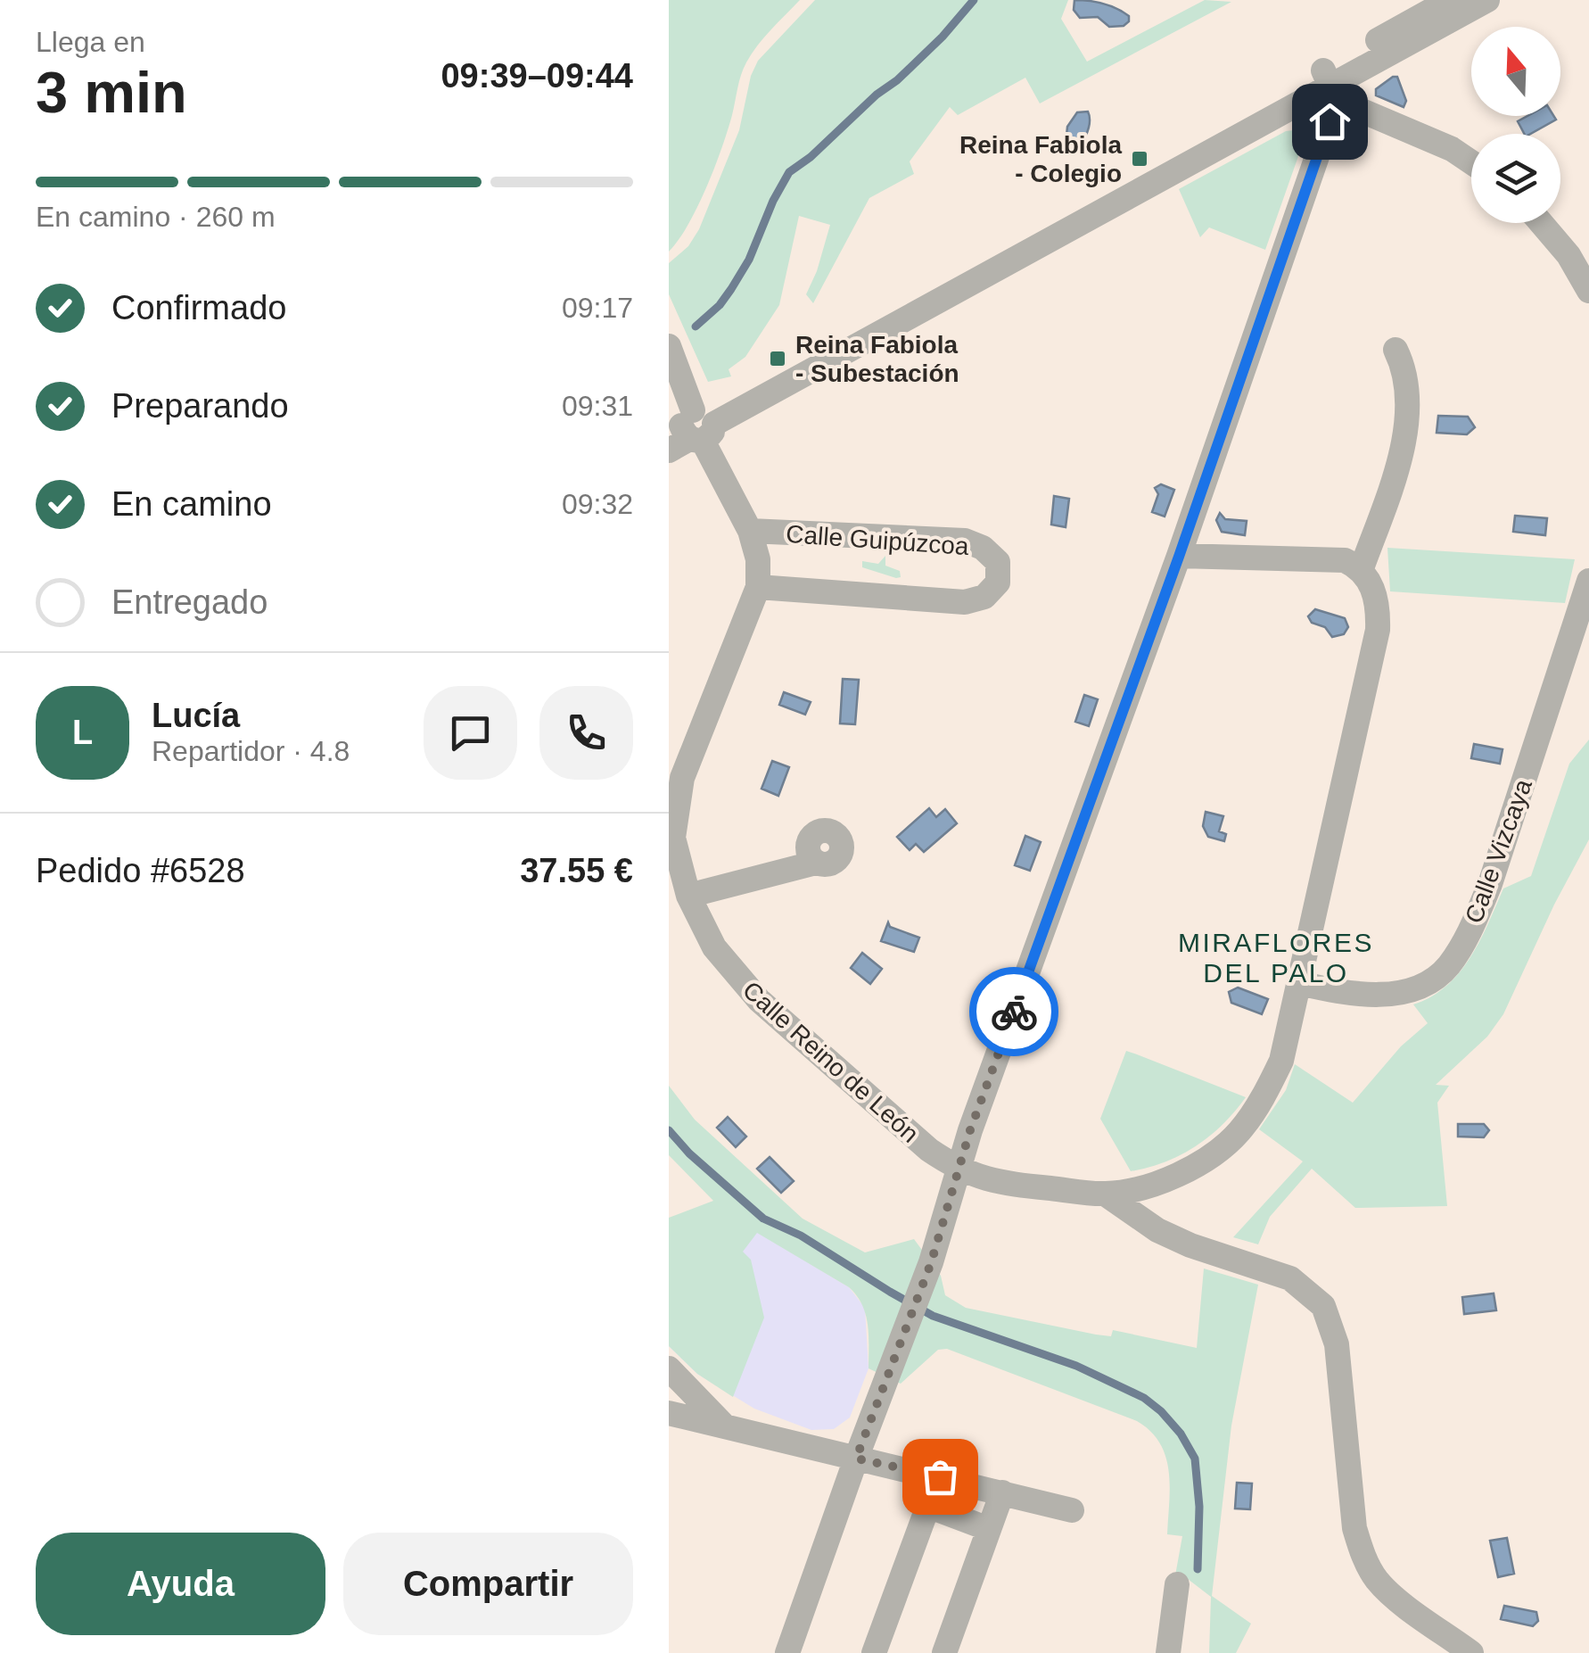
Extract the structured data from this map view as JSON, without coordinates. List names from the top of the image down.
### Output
{
  "streets": {
    "street": ["Calle Guipúzcoa", "Calle Vizcaya", "Calle Reino de León"]
  },
  "crossings": [
    ["Calle Guipúzcoa", "Calle Reino de León"],
    ["Calle Vizcaya", "Calle Reino de León"]
  ],
  "districts": ["MIRAFLORES DEL PALO"],
  "places": {
    "transit": ["Reina Fabiola - Colegio", "Reina Fabiola - Subestación"]
  },
  "north": "top",
  "page": {
    "heading": ["3 min", "Llega en", "09:39–09:44"],
    "panel": [
      "Lucía",
      "Repartidor · 4.8",
      "Pedido #6528",
      "37.55 €"
    ],
    "bar": "En camino · 260 m",
    "list": [
      ["Confirmado", "09:17"],
      ["Preparando", "09:31"],
      ["En camino", "09:32"],
      "Entregado"
    ],
    "round": "L",
    "buttons": ["Ayuda", "Compartir"]
  }
}
